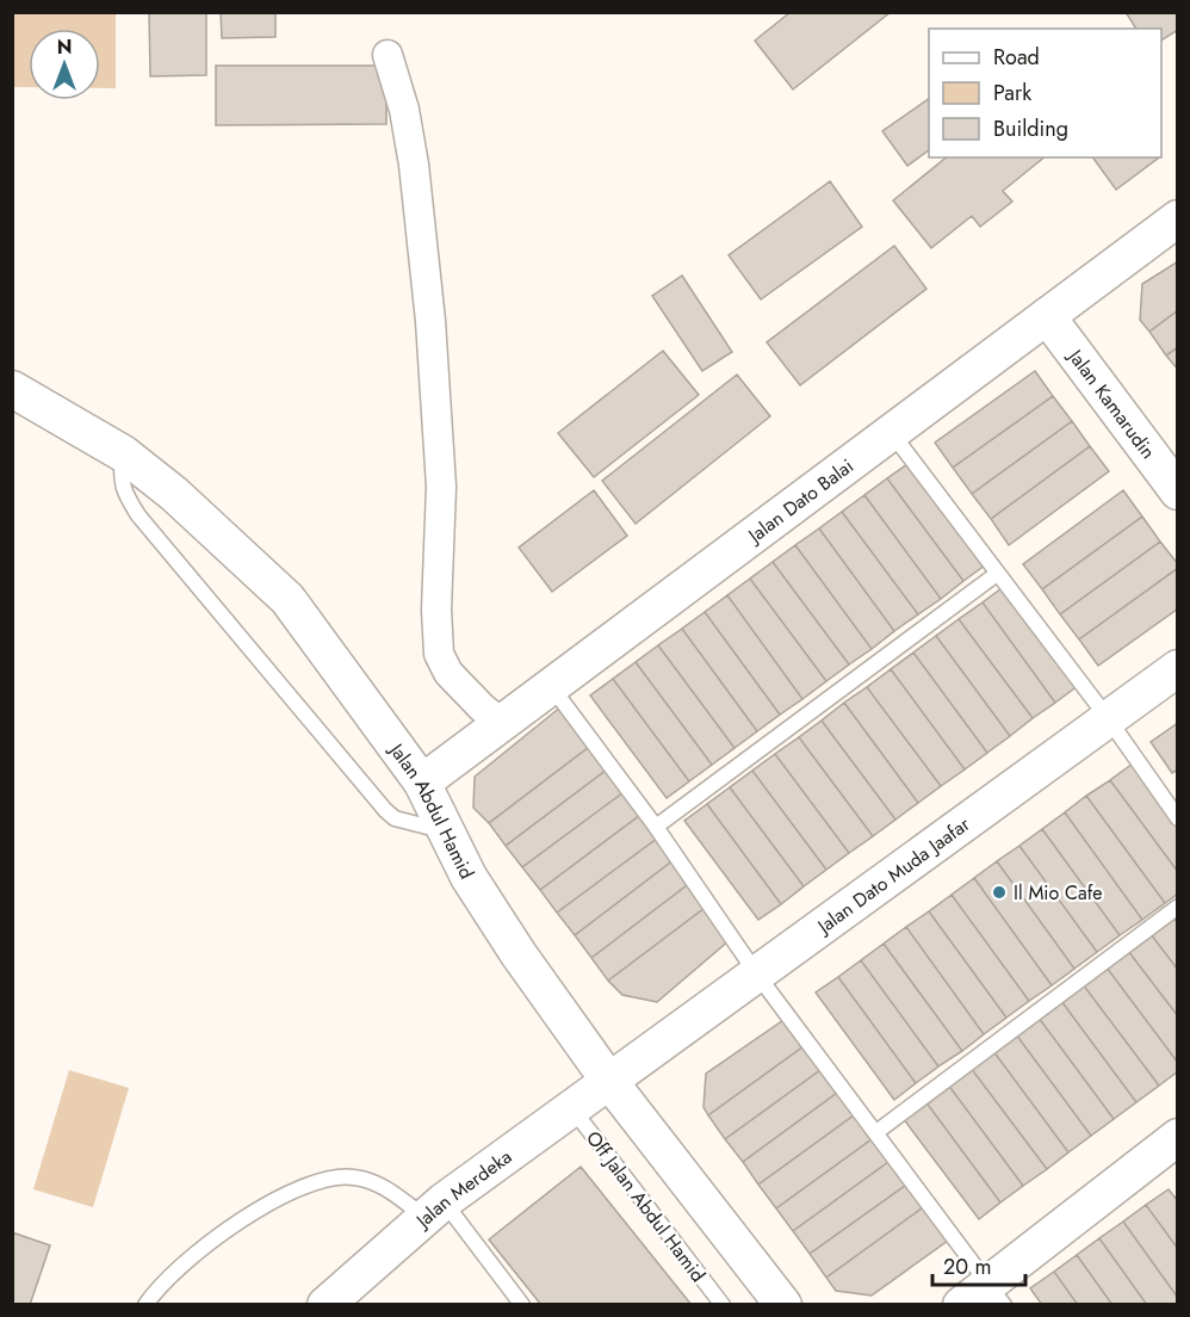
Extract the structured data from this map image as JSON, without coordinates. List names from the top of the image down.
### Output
{
  "streets": {
    "street": [
      "Jalan Kamarudin",
      "Jalan Dato Balai",
      "Jalan Abdul Hamid",
      "Jalan Dato Muda Jaafar",
      "Jalan Merdeka"
    ],
    "lane": ["Off Jalan Abdul Hamid"]
  },
  "crossings": [
    ["Jalan Kamarudin", "Jalan Dato Balai"],
    ["Jalan Dato Balai", "Jalan Abdul Hamid"],
    ["Jalan Abdul Hamid", "Jalan Dato Muda Jaafar"],
    ["Jalan Abdul Hamid", "Jalan Merdeka"],
    ["Jalan Dato Muda Jaafar", "Jalan Merdeka"],
    ["Jalan Merdeka", "Off Jalan Abdul Hamid"]
  ],
  "places": ["Il Mio Cafe"],
  "legend": ["Road", "Park", "Building"],
  "scale_bar": "20 m",
  "north": "top"
}
